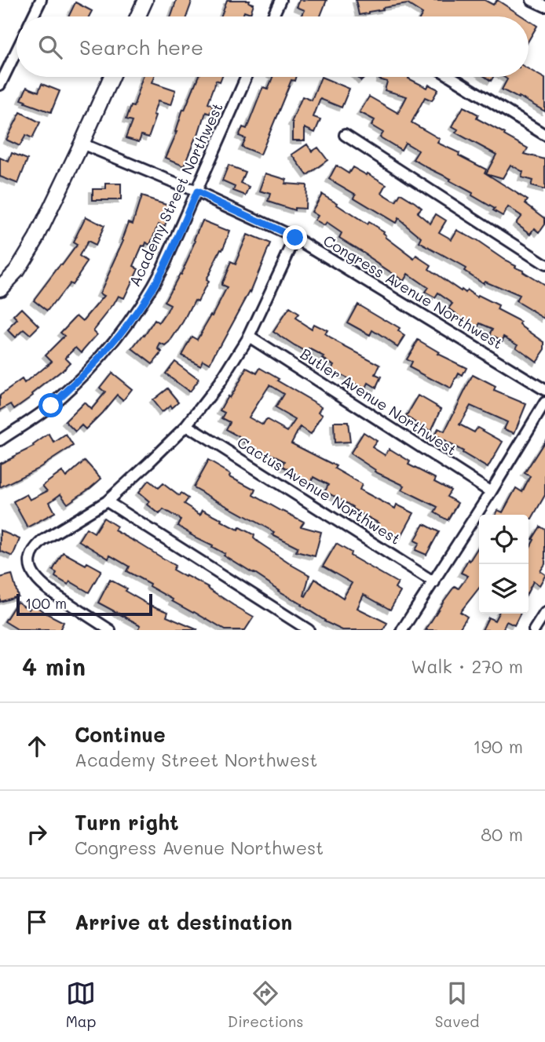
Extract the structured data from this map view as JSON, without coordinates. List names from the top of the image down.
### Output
{
  "streets": {
    "street": [
      "Academy Street Northwest",
      "Congress Avenue Northwest",
      "Butler Avenue Northwest",
      "Cactus Avenue Northwest"
    ]
  },
  "crossings": [
    ["Academy Street Northwest", "Congress Avenue Northwest"]
  ],
  "scale_bar": "100 m",
  "page": {
    "search": "Search here",
    "scale": "100 m",
    "heading": ["4 min", "Walk · 270 m"],
    "list": [
      ["Continue", "Academy Street Northwest", "190 m"],
      ["Turn right", "Congress Avenue Northwest", "80 m"],
      "Arrive at destination"
    ],
    "nav": ["Map", "Directions", "Saved"]
  }
}
